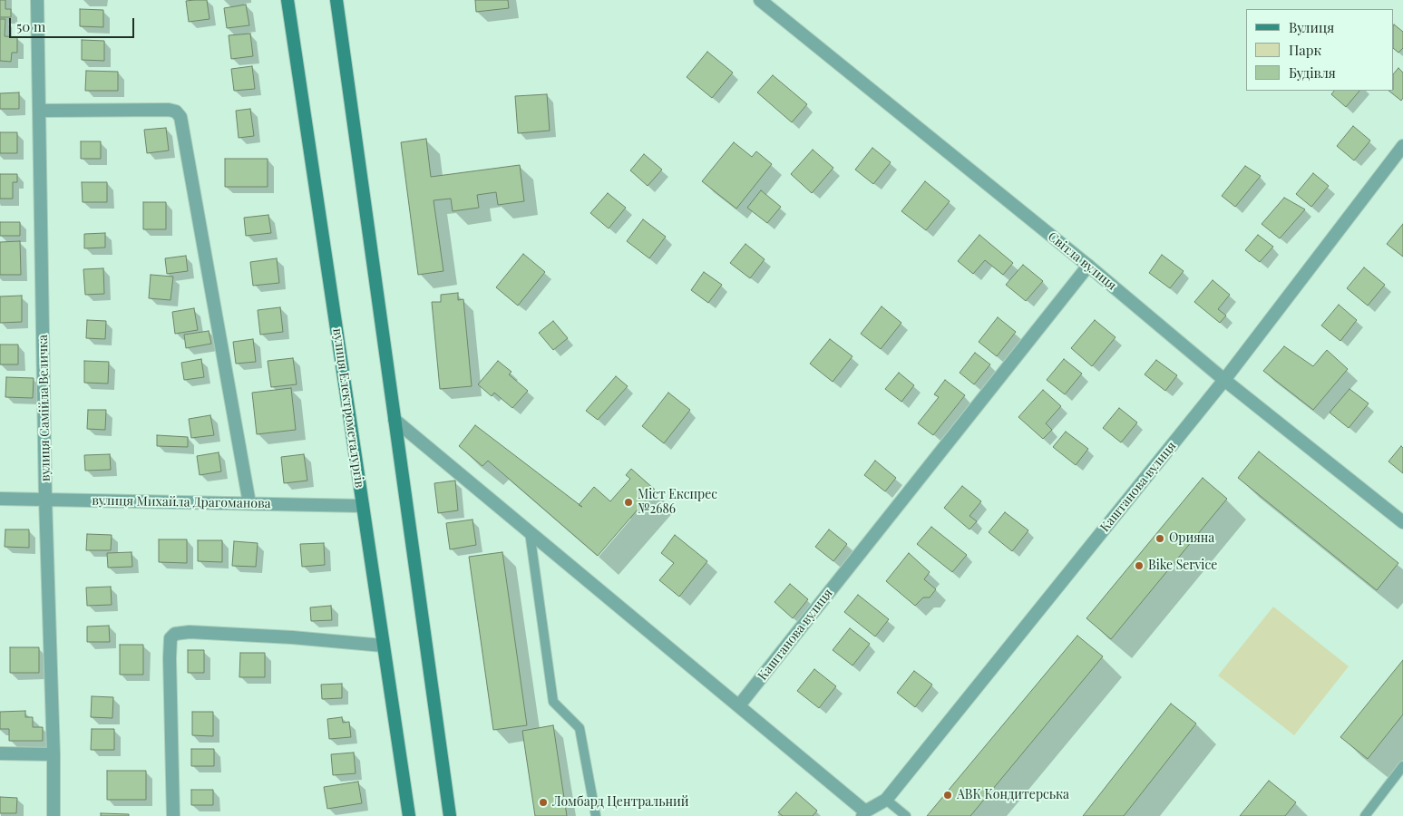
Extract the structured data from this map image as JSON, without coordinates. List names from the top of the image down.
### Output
{
  "streets": {
    "main road": ["вулиця Електрометалургів"],
    "street": [
      "Світла вулиця",
      "вулиця Самійла Величка",
      "Каштанова вулиця",
      "вулиця Михайла Драгоманова"
    ]
  },
  "crossings": [
    ["Світла вулиця", "Каштанова вулиця"],
    ["вулиця Самійла Величка", "вулиця Михайла Драгоманова"],
    ["вулиця Електрометалургів", "вулиця Михайла Драгоманова"]
  ],
  "places": [
    "Міст Експрес №2686",
    "Орияна",
    "Bike Service",
    "АВК Кондитерська",
    "Ломбард Центральний"
  ],
  "legend": ["Вулиця", "Парк", "Будівля"],
  "scale_bar": "50 m"
}
